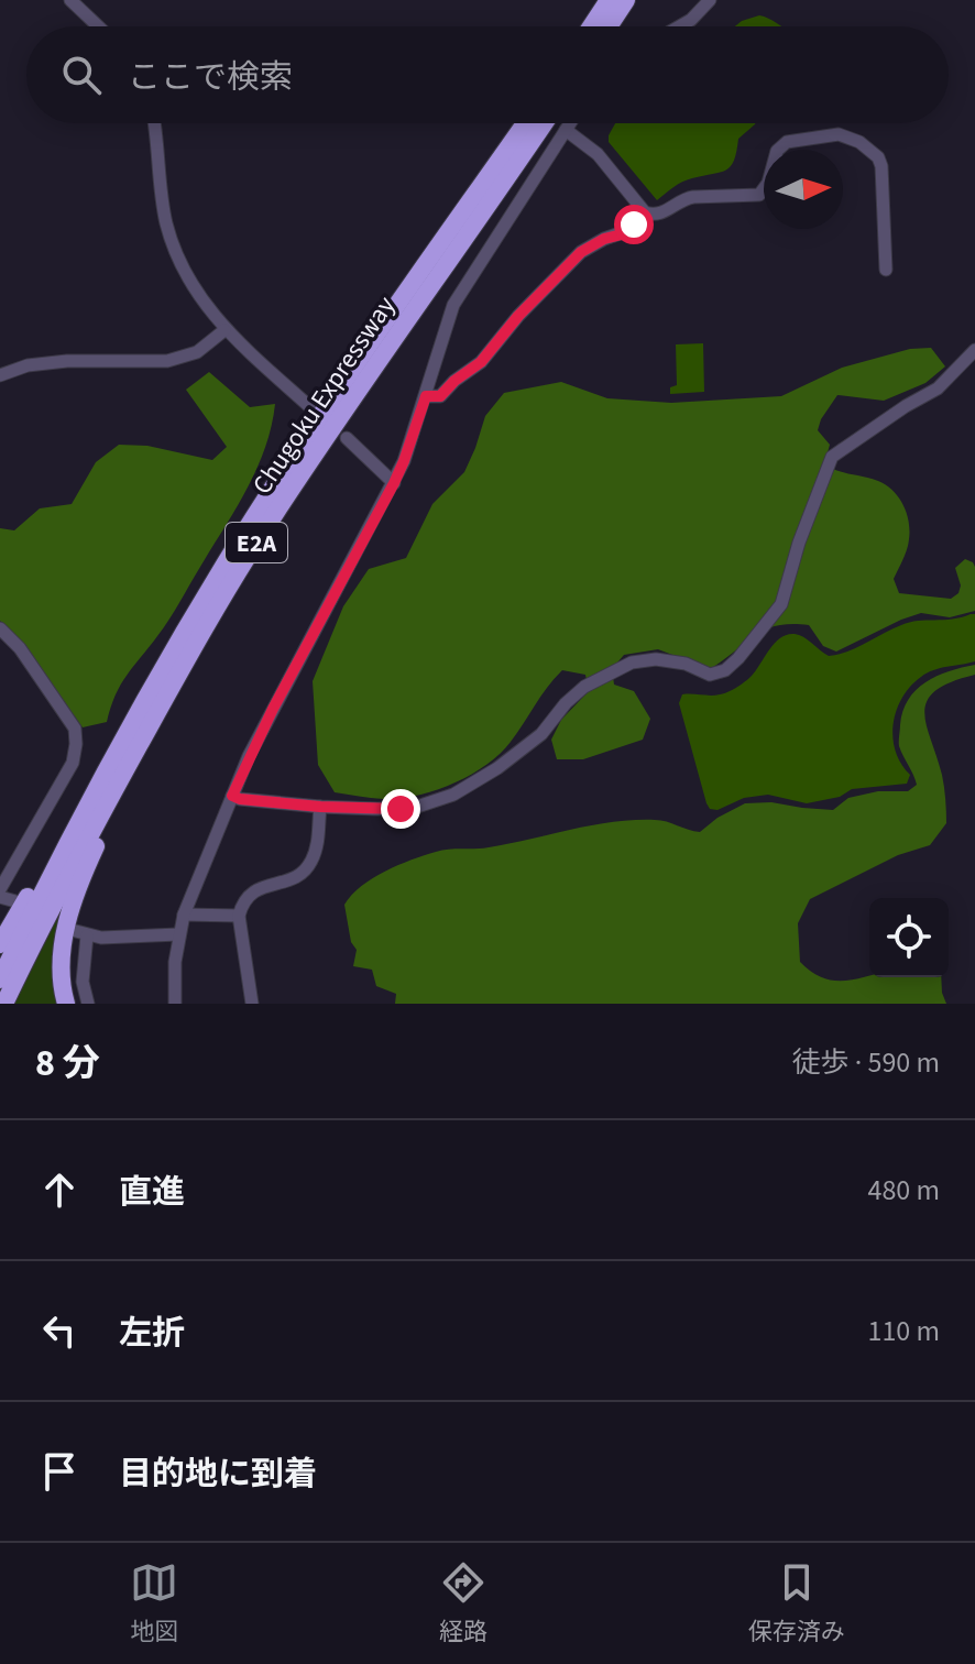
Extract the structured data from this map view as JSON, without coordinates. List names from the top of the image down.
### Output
{
  "streets": {
    "highway": ["Chugoku Expressway", "E2A"]
  },
  "north": "right",
  "page": {
    "search": "ここで検索",
    "heading": ["8 分", "徒歩 · 590 m"],
    "list": [
      ["直進", "480 m"],
      ["左折", "110 m"],
      "目的地に到着"
    ],
    "nav": ["地図", "経路", "保存済み"]
  }
}
